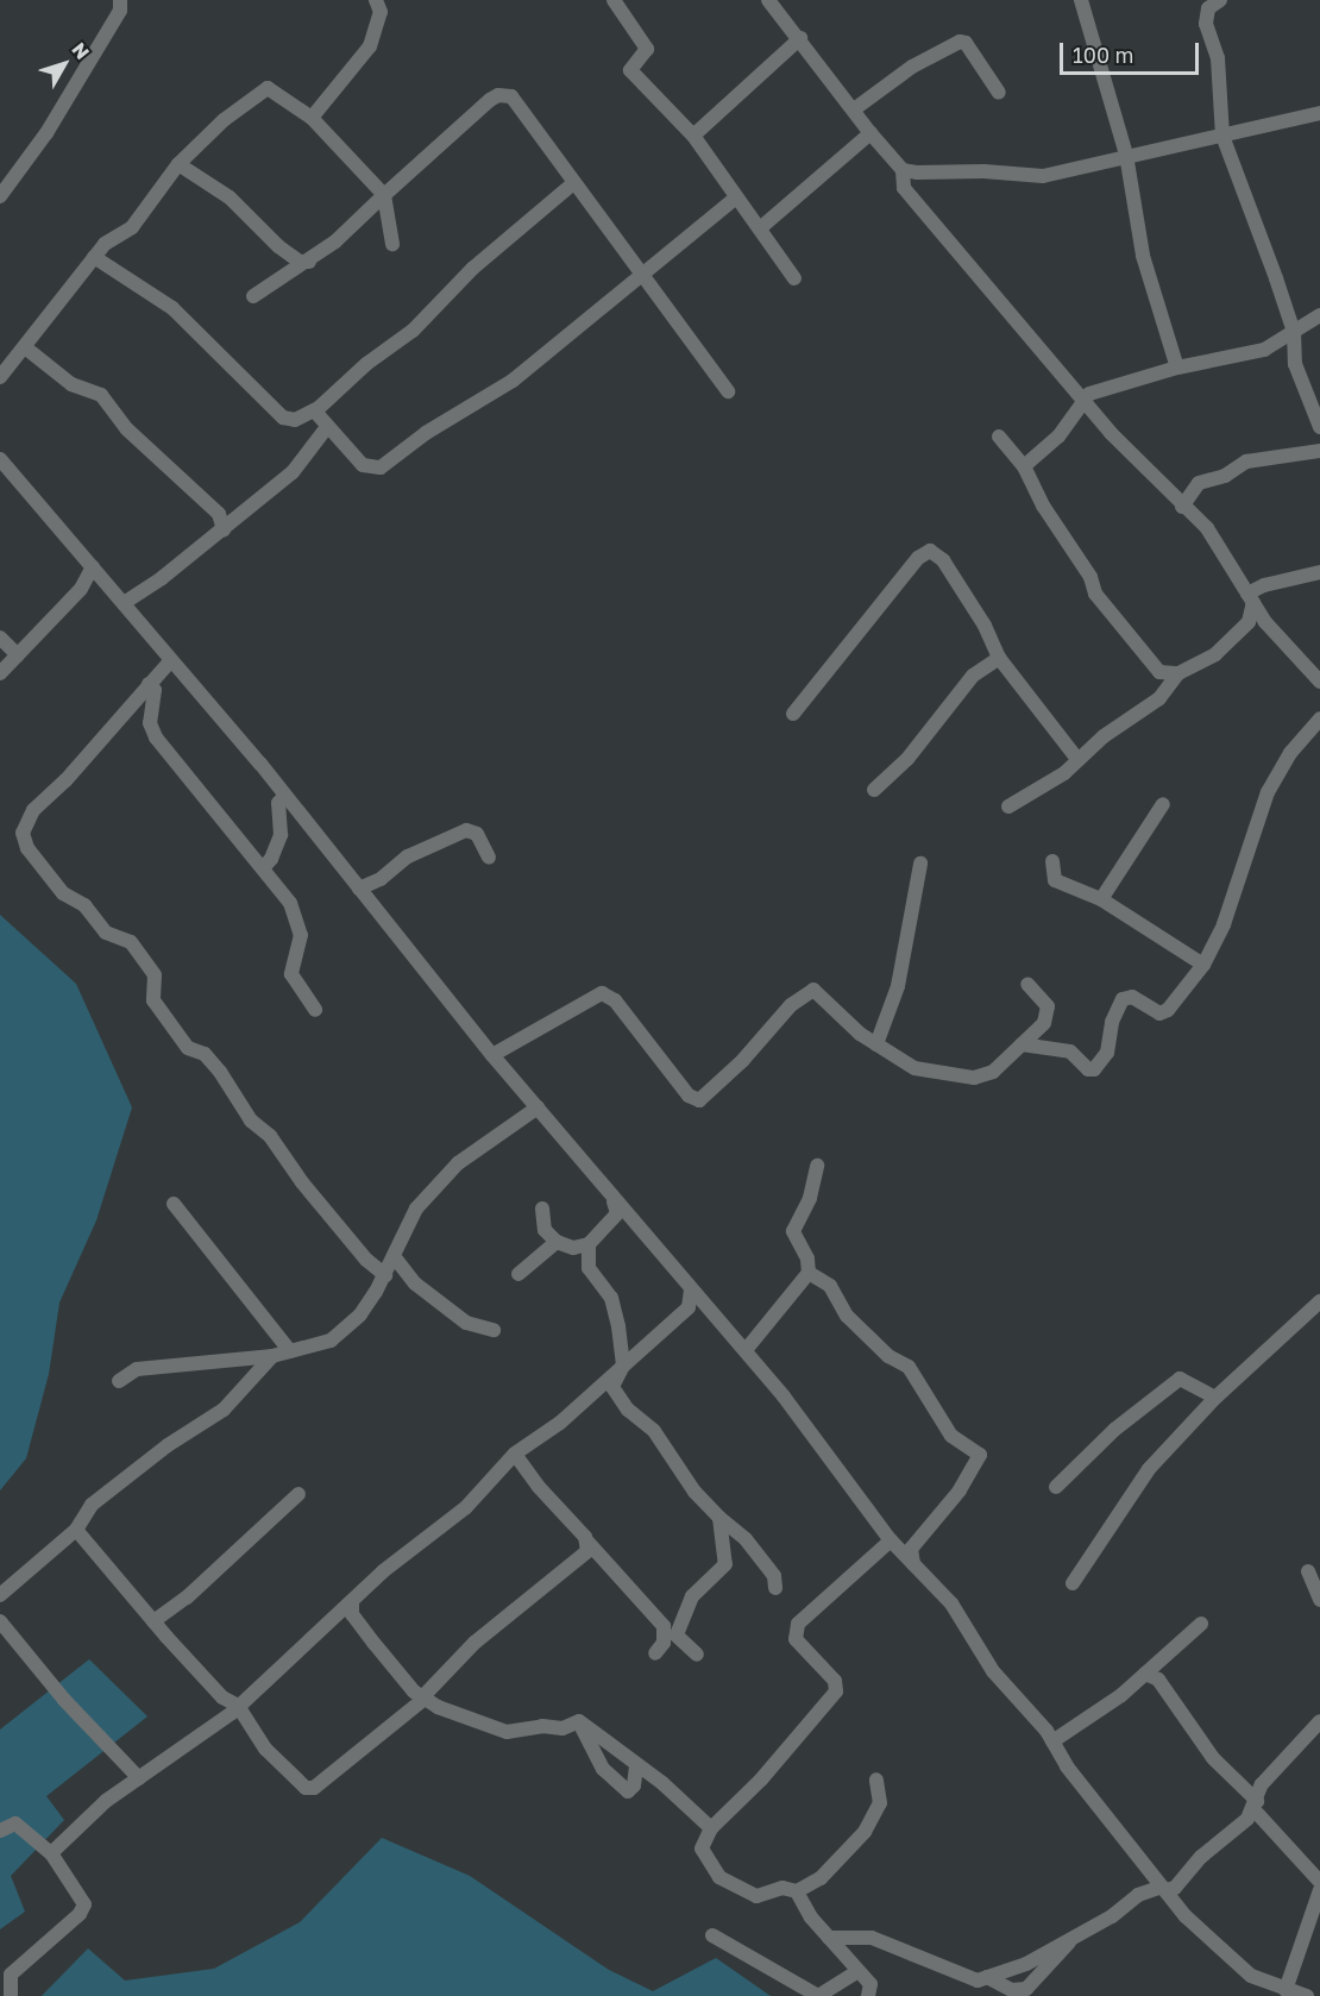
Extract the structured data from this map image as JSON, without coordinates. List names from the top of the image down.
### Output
{
  "scale_bar": "100 m",
  "north": "top right"
}
